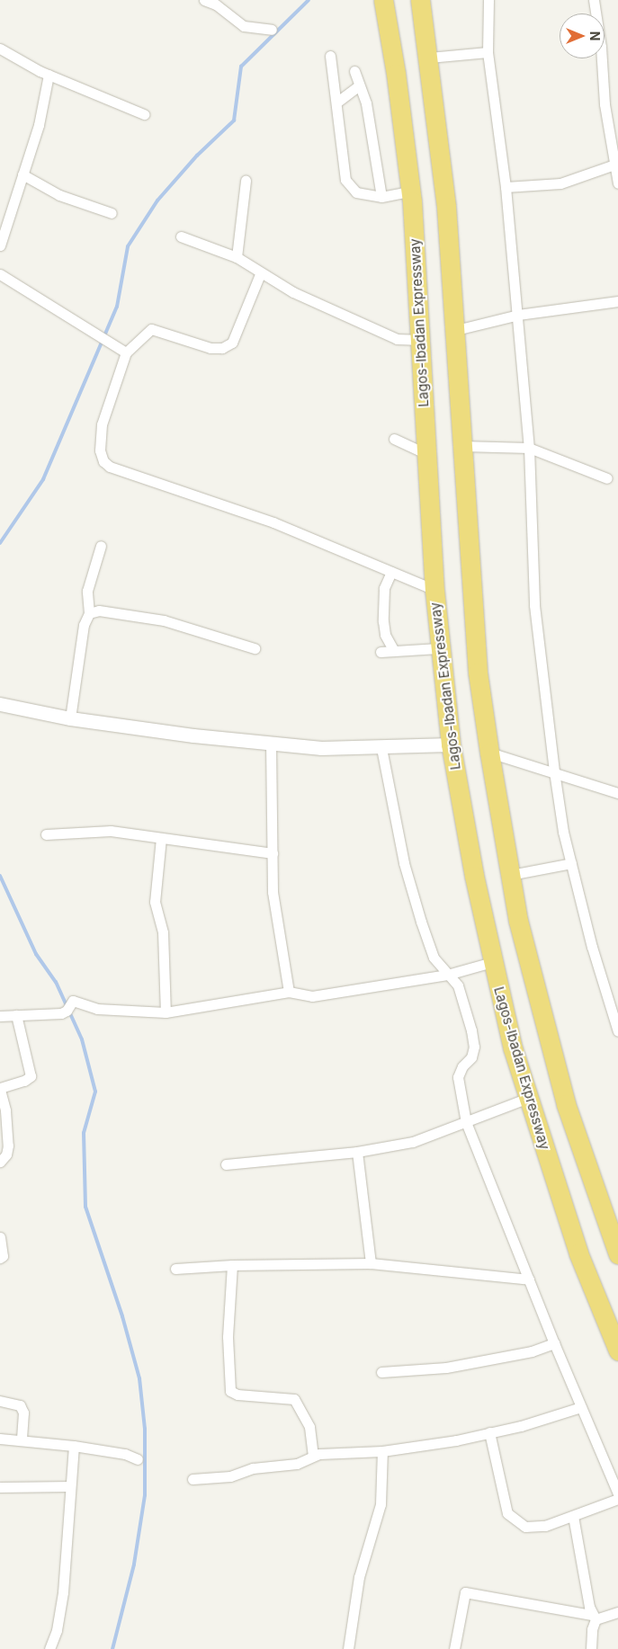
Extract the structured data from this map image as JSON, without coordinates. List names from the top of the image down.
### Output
{
  "streets": {
    "highway": ["Lagos-Ibadan Expressway"]
  },
  "north": "right"
}
